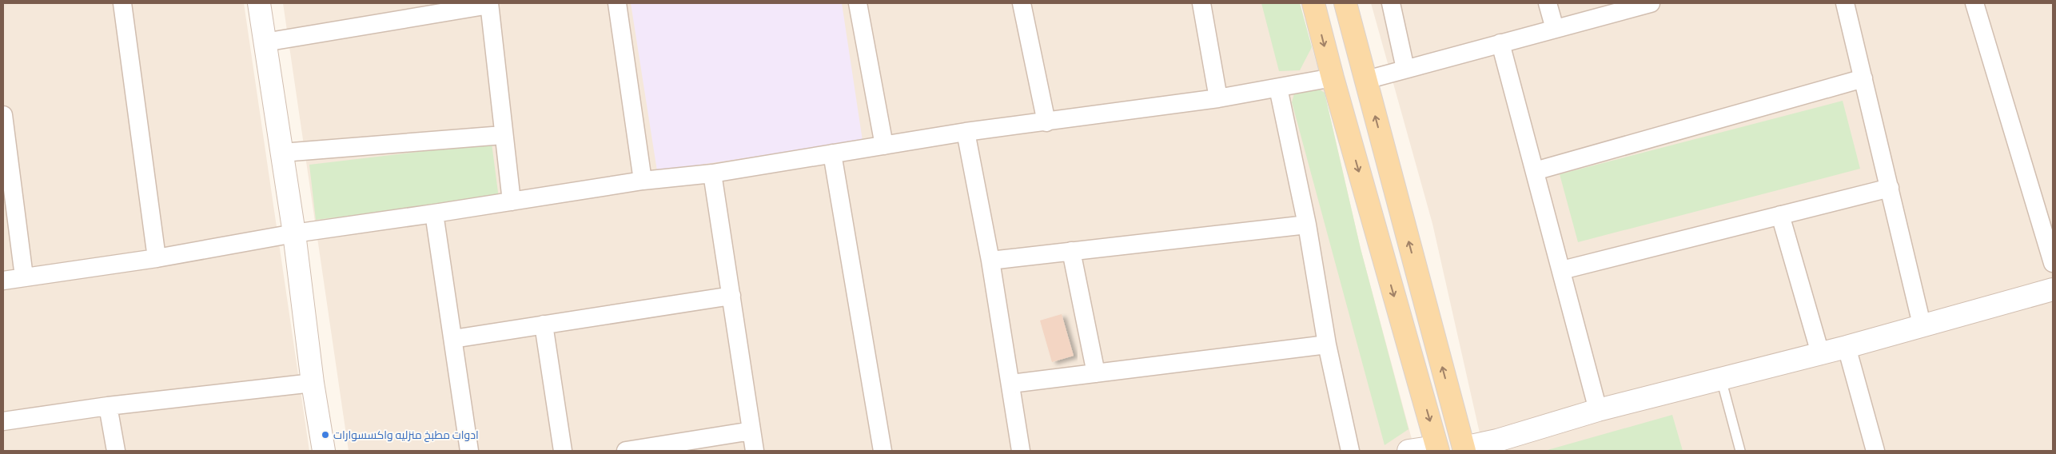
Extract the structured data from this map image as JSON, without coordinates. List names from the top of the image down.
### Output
{
  "places": ["ادوات مطبخ منزليه واكسسوارات"]
}
